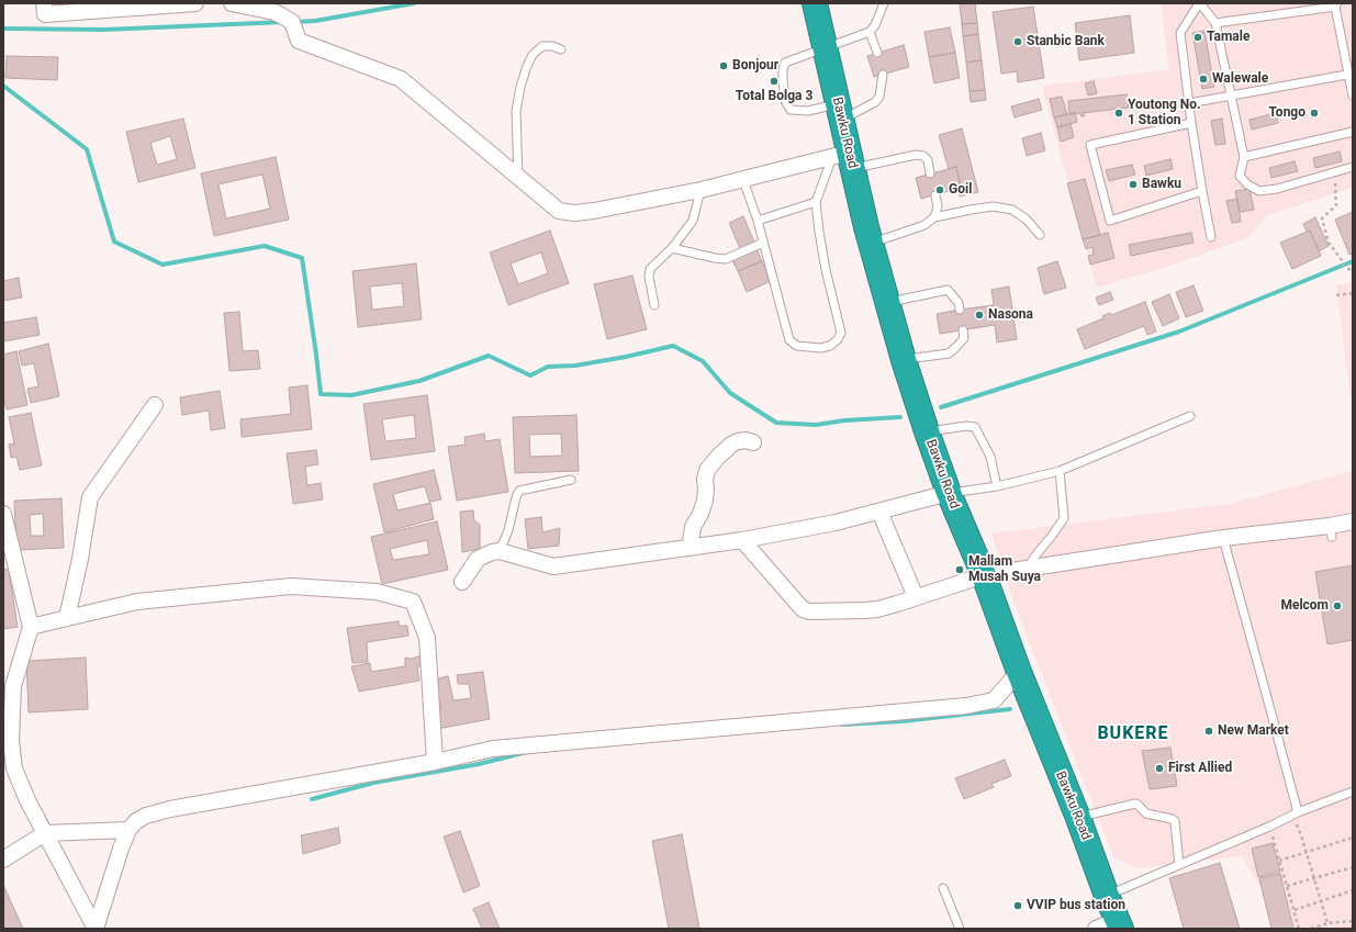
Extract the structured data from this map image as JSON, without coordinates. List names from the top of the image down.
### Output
{
  "streets": {
    "highway": ["Bawku Road"]
  },
  "districts": ["BUKERE"],
  "places": [
    "Tamale",
    "Stanbic Bank",
    "Bonjour",
    "Walewale",
    "Total Bolga 3",
    "Youtong No. 1 Station",
    "Tongo",
    "Bawku",
    "Goil",
    "Nasona",
    "Mallam Musah Suya",
    "Melcom",
    "New Market",
    "First Allied",
    "VVIP bus station"
  ]
}
